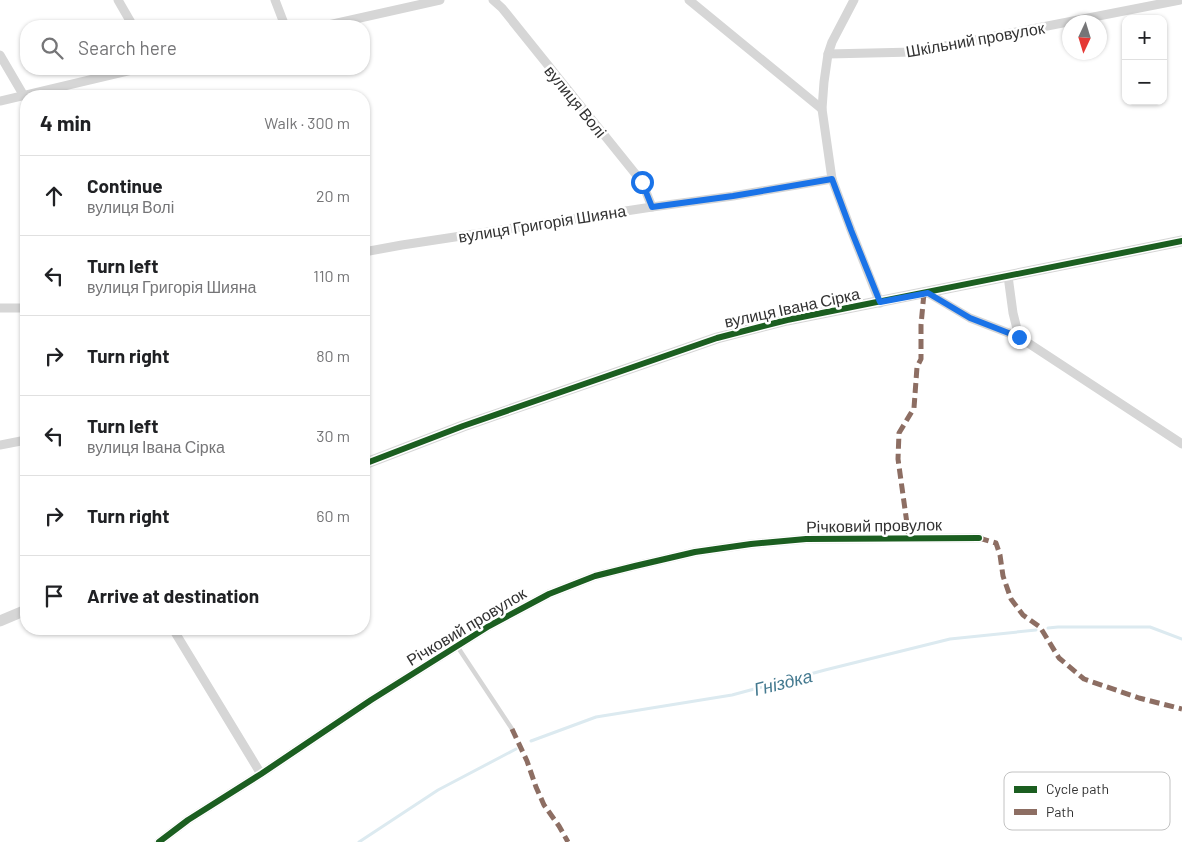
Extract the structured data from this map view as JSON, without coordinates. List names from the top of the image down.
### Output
{
  "streets": {
    "street": [
      "Шкільний провулок",
      "вулиця Волі",
      "вулиця Григорія Шияна",
      "вулиця Івана Сірка",
      "Річковий провулок"
    ]
  },
  "crossings": [
    ["вулиця Волі", "вулиця Григорія Шияна"]
  ],
  "water": ["Гніздка"],
  "legend": ["Cycle path", "Path"],
  "north": "bottom",
  "page": {
    "map_buttons": ["+", "−"],
    "search": "Search here",
    "heading": ["4 min", "Walk · 300 m"],
    "list": [
      ["Continue", "вулиця Волі", "20 m"],
      ["Turn left", "вулиця Григорія Шияна", "110 m"],
      ["Turn right", "80 m"],
      ["Turn left", "вулиця Івана Сірка", "30 m"],
      ["Turn right", "60 m"],
      "Arrive at destination"
    ]
  }
}
